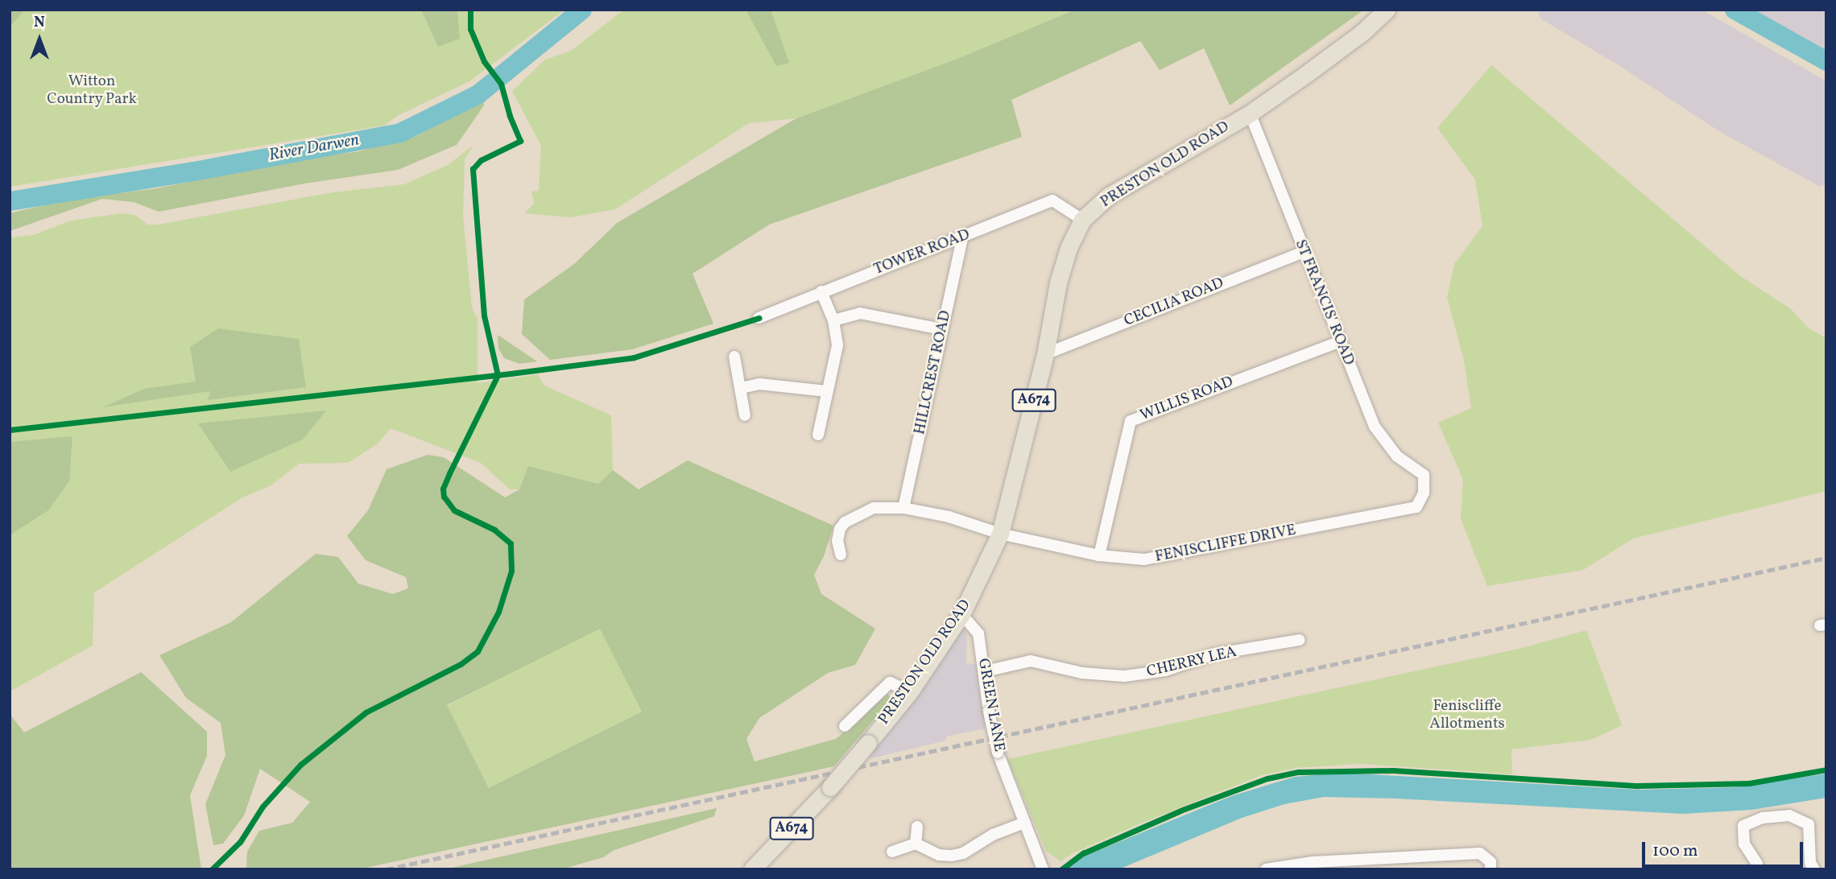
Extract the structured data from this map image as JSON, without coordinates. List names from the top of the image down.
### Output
{
  "streets": {
    "main road": ["PRESTON OLD ROAD", "A674"],
    "street": [
      "TOWER ROAD",
      "CECILIA ROAD",
      "ST FRANCIS' ROAD",
      "HILLCREST ROAD",
      "WILLIS ROAD",
      "FENISCLIFFE DRIVE",
      "CHERRY LEA",
      "GREEN LANE"
    ]
  },
  "crossings": [
    ["PRESTON OLD ROAD", "TOWER ROAD"],
    ["PRESTON OLD ROAD", "CECILIA ROAD"],
    ["PRESTON OLD ROAD", "ST FRANCIS' ROAD"],
    ["PRESTON OLD ROAD", "FENISCLIFFE DRIVE"],
    ["PRESTON OLD ROAD", "GREEN LANE"],
    ["TOWER ROAD", "HILLCREST ROAD"],
    ["CECILIA ROAD", "ST FRANCIS' ROAD"],
    ["ST FRANCIS' ROAD", "WILLIS ROAD"],
    ["ST FRANCIS' ROAD", "FENISCLIFFE DRIVE"],
    ["HILLCREST ROAD", "FENISCLIFFE DRIVE"],
    ["WILLIS ROAD", "FENISCLIFFE DRIVE"],
    ["CHERRY LEA", "GREEN LANE"]
  ],
  "water": ["River Darwen"],
  "parks": ["Witton Country Park", "Feniscliffe Allotments"],
  "scale_bar": "100 m",
  "north": "top"
}
